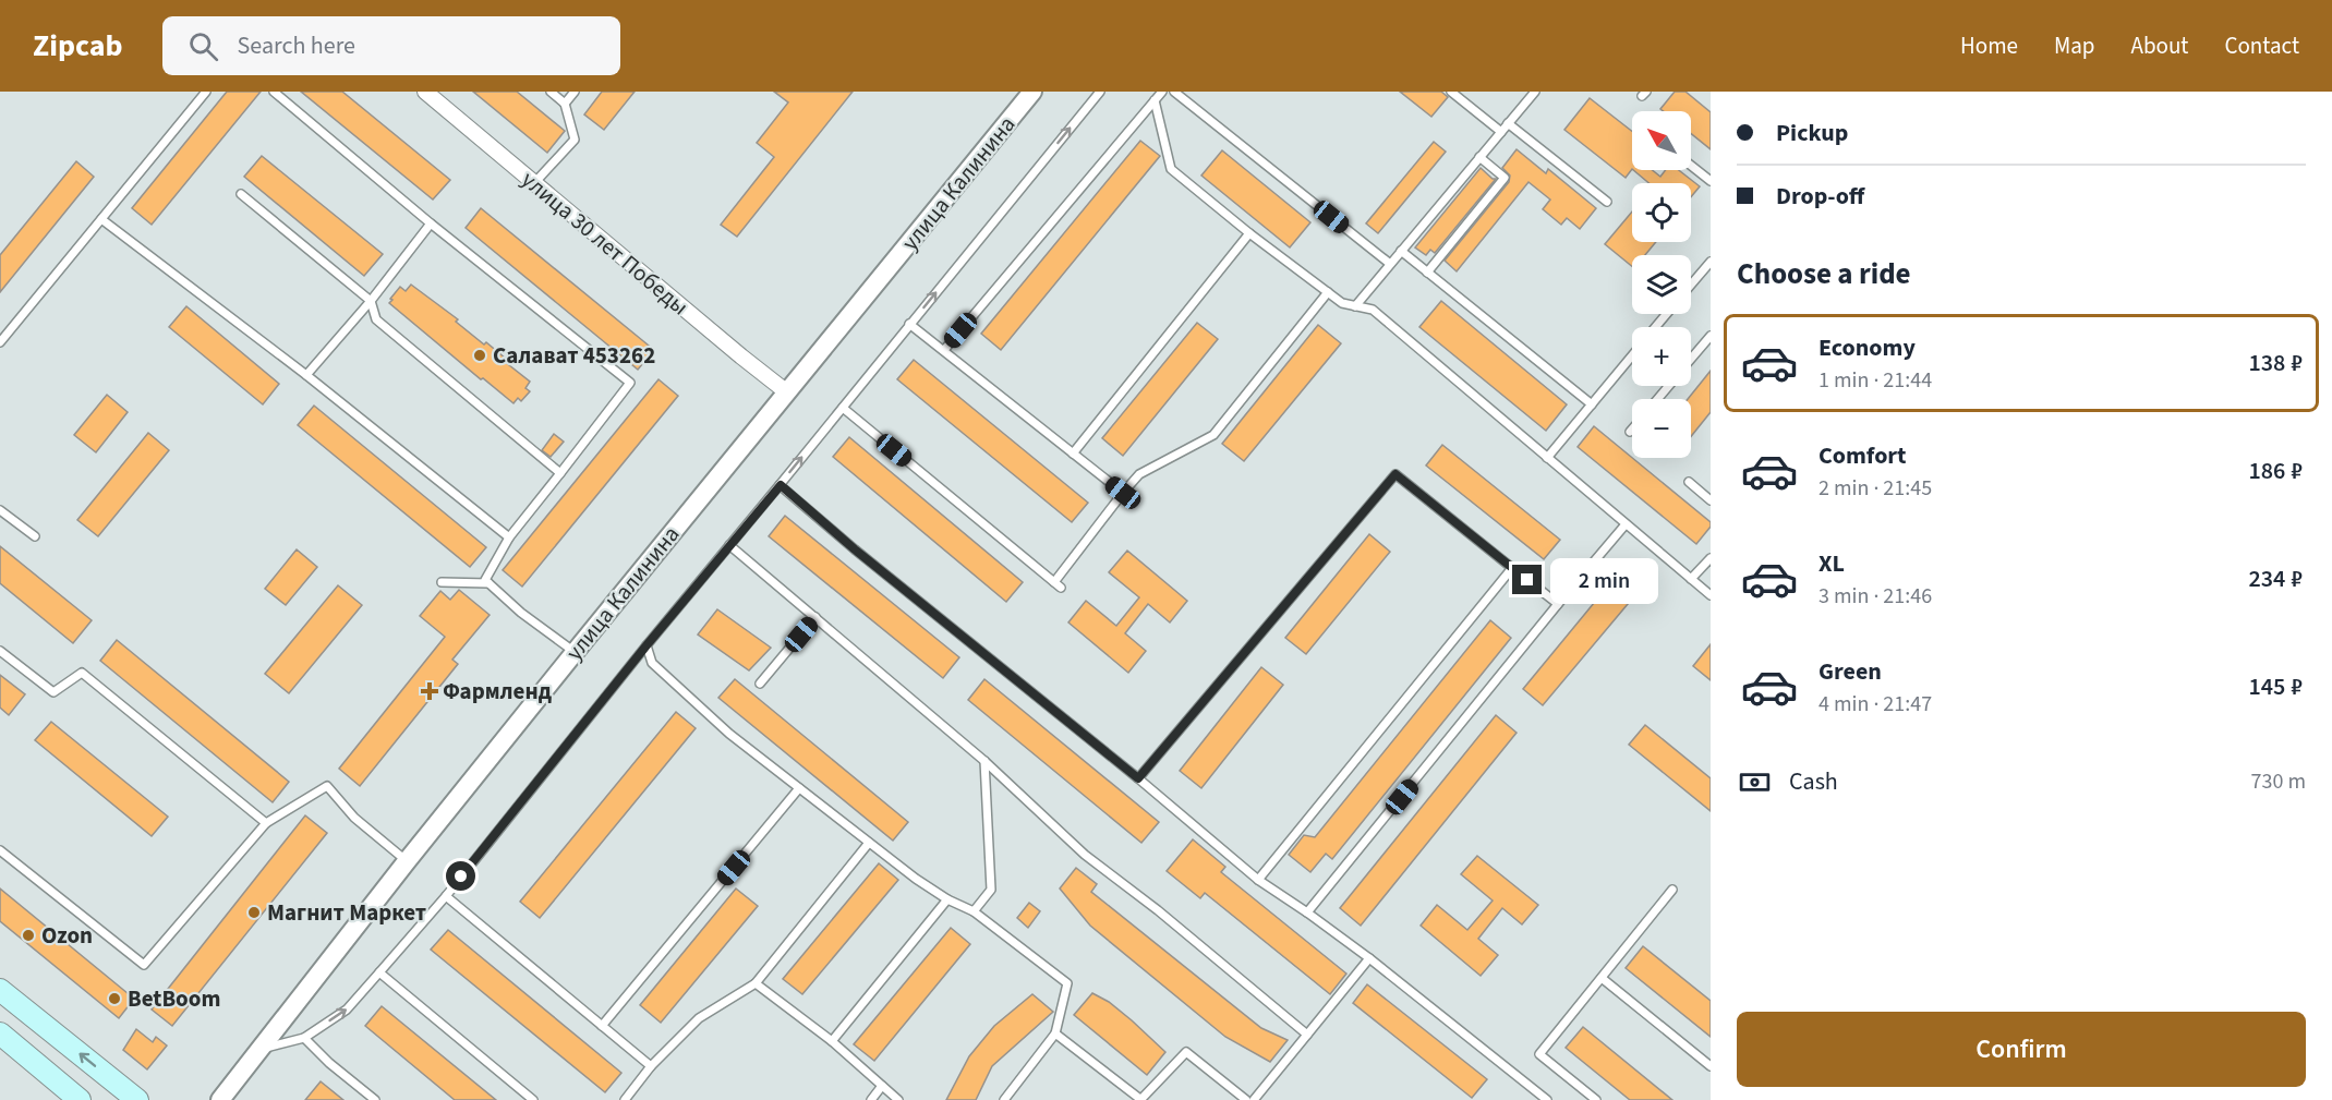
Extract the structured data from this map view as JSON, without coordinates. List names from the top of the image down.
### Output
{
  "streets": {
    "street": ["улица Калинина", "улица 30 лет Победы"]
  },
  "crossings": [
    ["улица Калинина", "улица 30 лет Победы"]
  ],
  "places": {
    "other": [
      "Салават 453262",
      "Магнит Маркет",
      "Ozon",
      "BetBoom"
    ],
    "health": ["Фармленд"]
  },
  "north": "top left",
  "page": {
    "header": "Zipcab",
    "search": "Search here",
    "nav": [
      "Home",
      "Map",
      "About",
      "Contact"
    ],
    "banner": ["Pickup", "Drop-off"],
    "map_buttons": ["+", "−"],
    "heading": "Choose a ride",
    "list": [
      {
        "name": "Economy",
        "note": "1 min · 21:44",
        "value": "138 ₽"
      },
      {
        "name": "Comfort",
        "note": "2 min · 21:45",
        "value": "186 ₽"
      },
      {
        "name": "XL",
        "note": "3 min · 21:46",
        "value": "234 ₽"
      },
      {
        "name": "Green",
        "note": "4 min · 21:47",
        "value": "145 ₽"
      }
    ],
    "bubble": "2 min",
    "pay": ["Cash", "730 m"],
    "buttons": "Confirm"
  }
}
